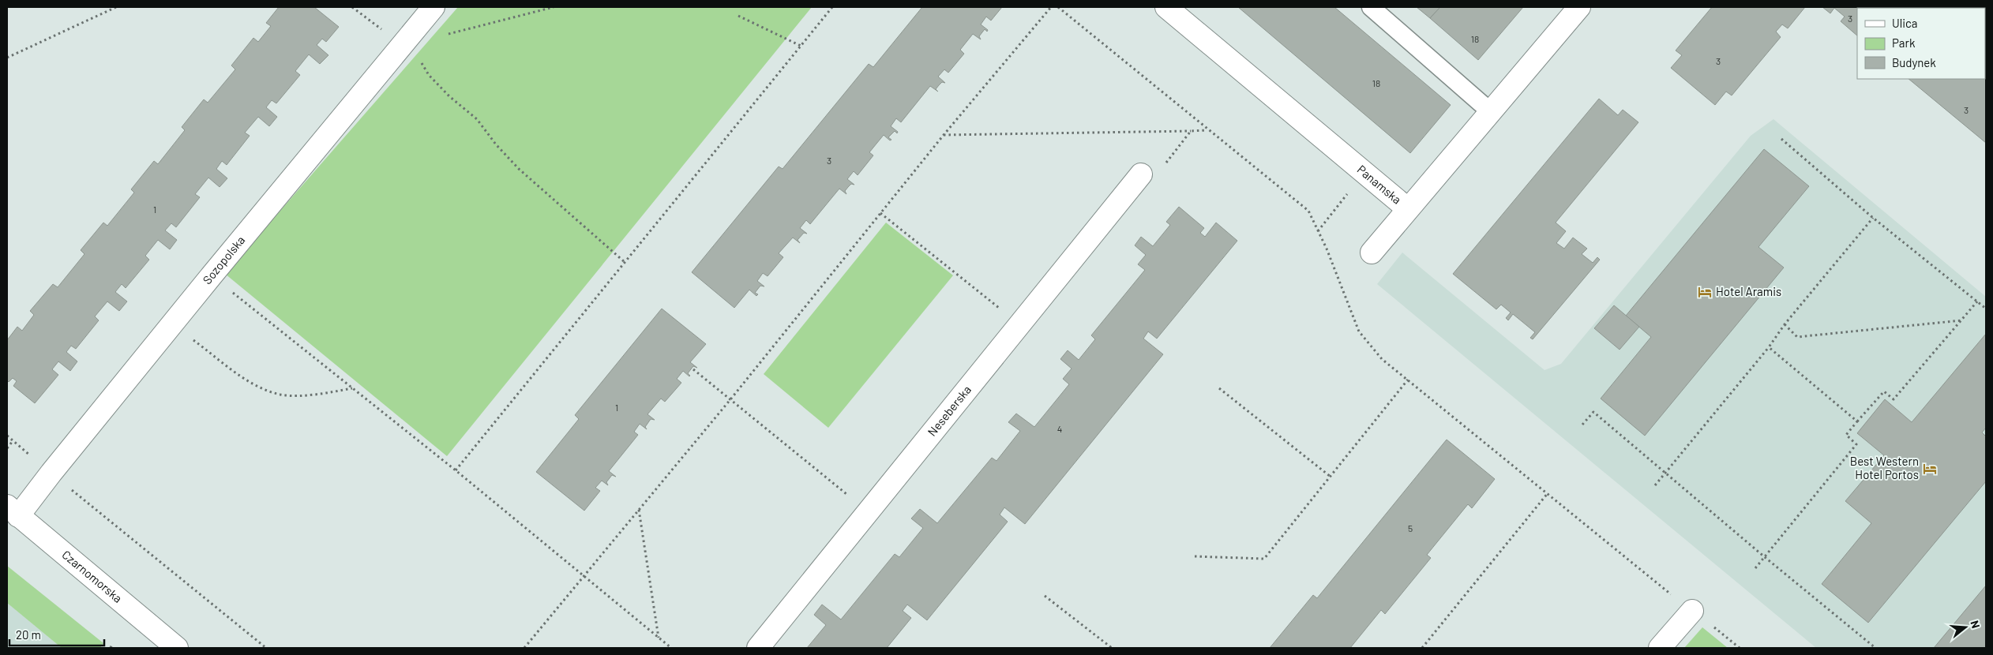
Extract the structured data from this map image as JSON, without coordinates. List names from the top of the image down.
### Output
{
  "streets": {
    "street": [
      "Panamska",
      "Sozopolska",
      "Neseberska",
      "Czarnomorska"
    ]
  },
  "crossings": [
    ["Sozopolska", "Czarnomorska"]
  ],
  "places": {
    "hotel": ["Hotel Aramis", "Best Western Hotel Portos"]
  },
  "house_numbers": [
    "3",
    "18",
    "3",
    "18",
    "3",
    "3",
    "1",
    "1",
    "4",
    "5"
  ],
  "legend": ["Ulica", "Park", "Budynek"],
  "scale_bar": "20 m",
  "north": "right"
}
